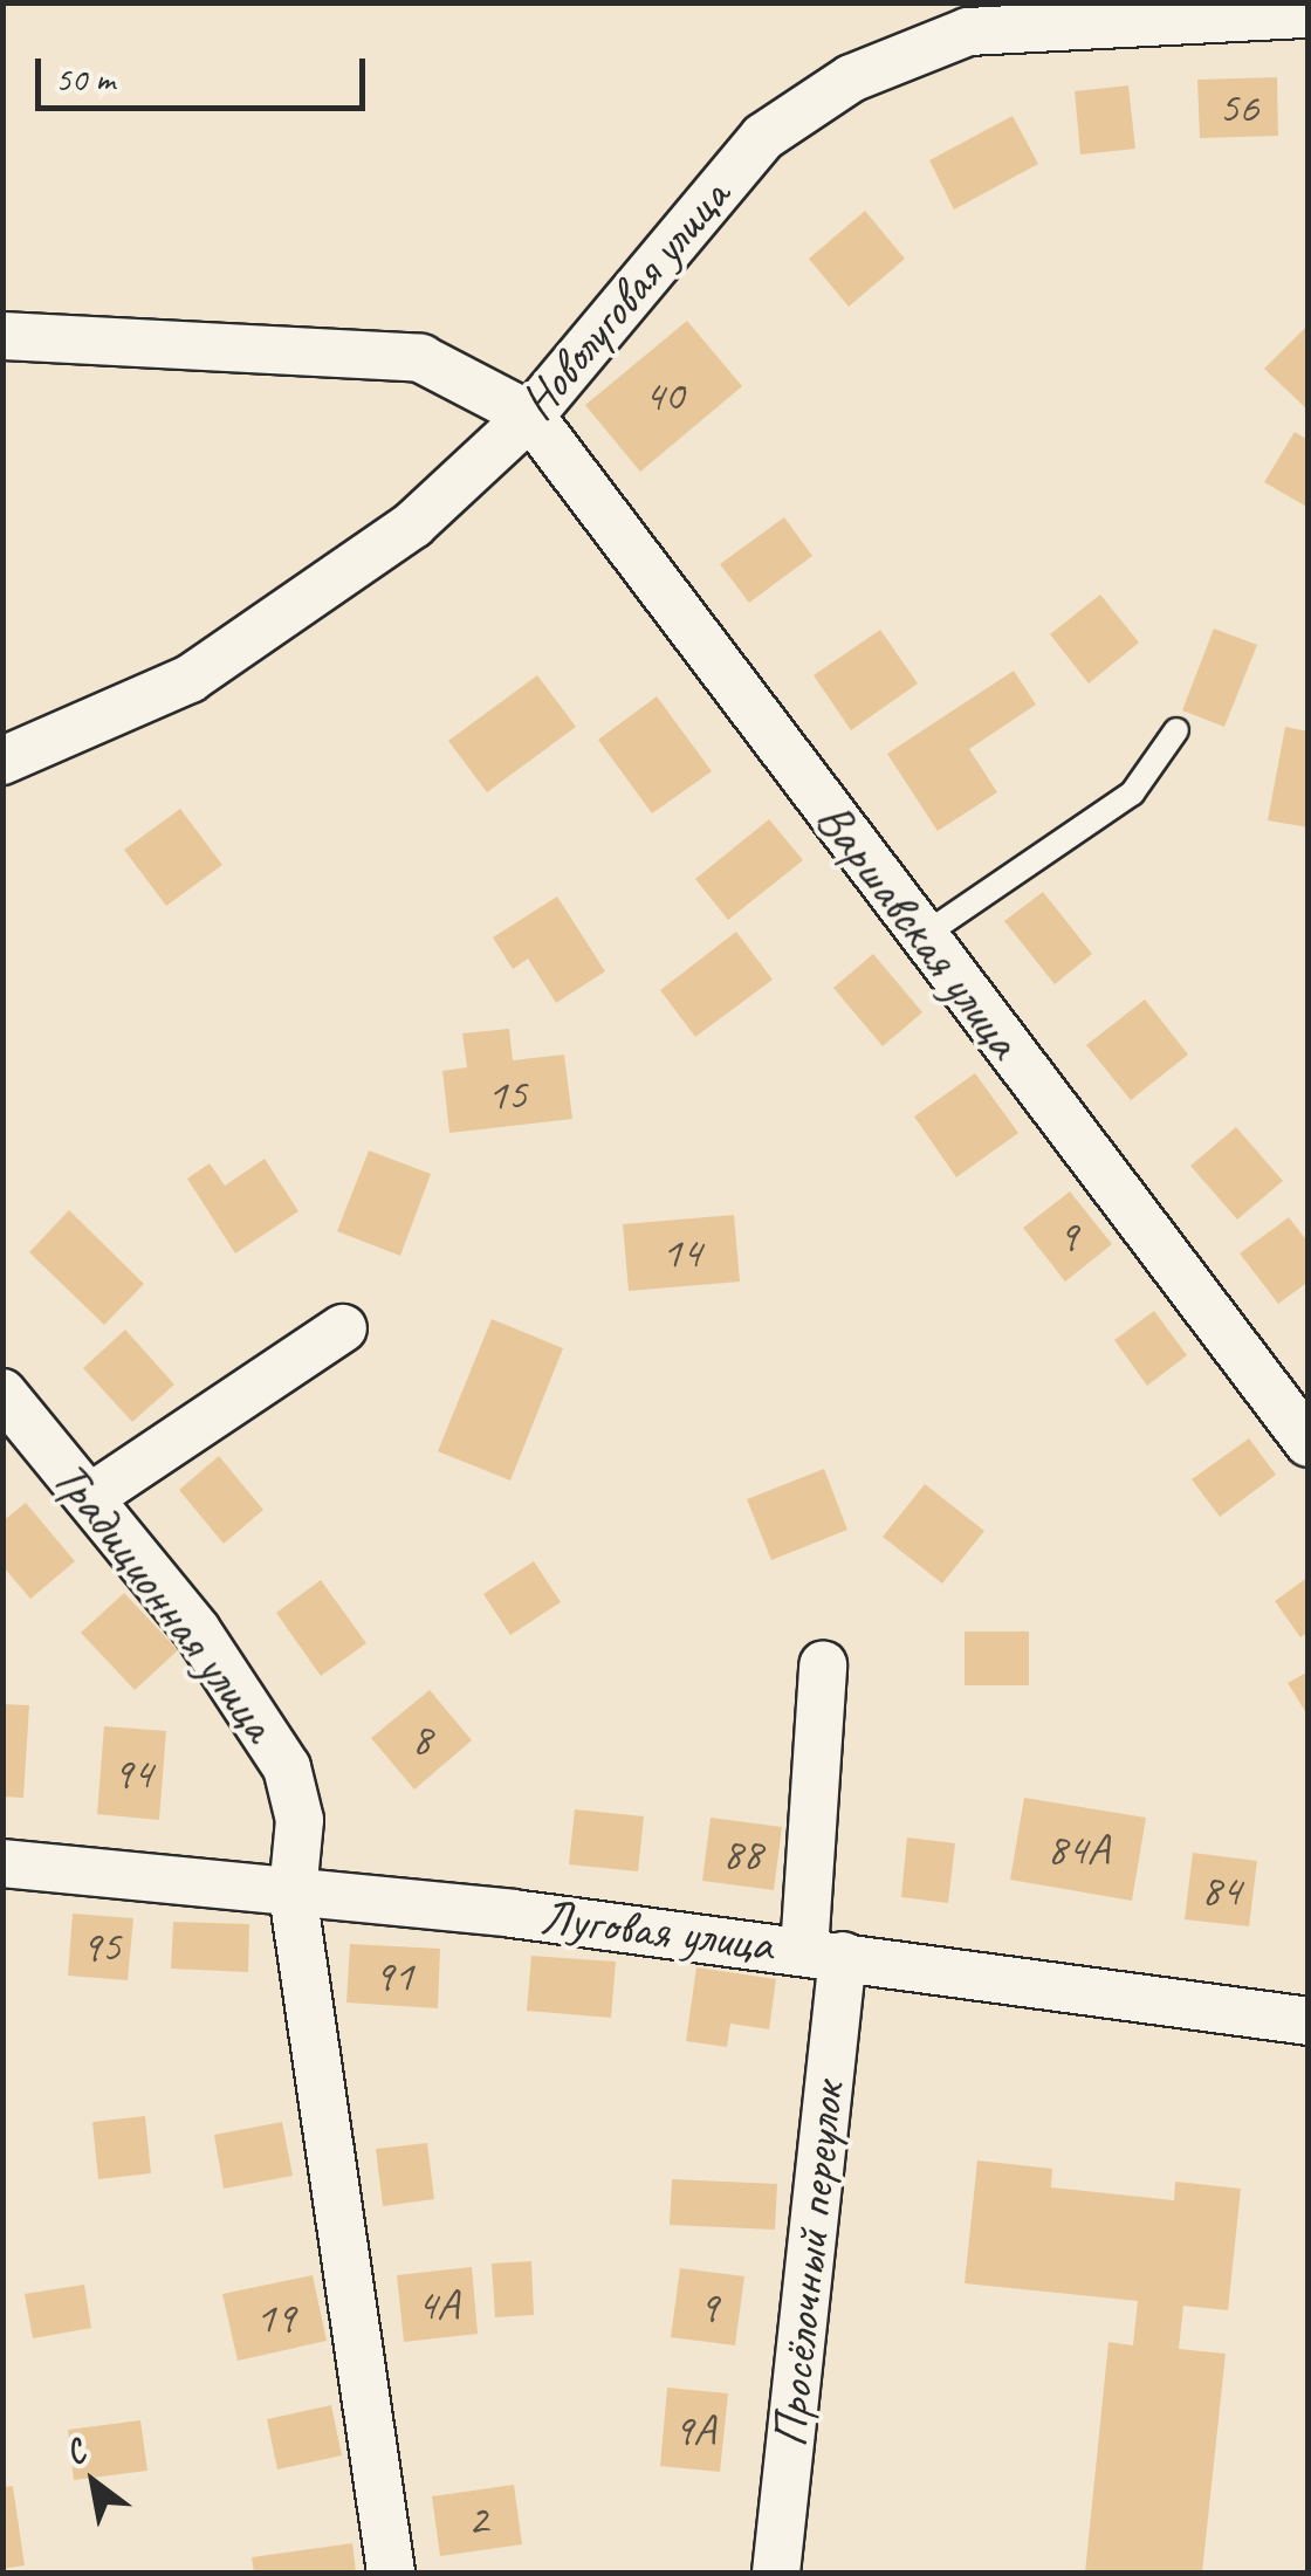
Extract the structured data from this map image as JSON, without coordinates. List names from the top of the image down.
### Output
{
  "streets": {
    "street": [
      "Новолуговая улица",
      "Варшавская улица",
      "Традиционная улица",
      "Луговая улица",
      "Просёлочный переулок"
    ]
  },
  "crossings": [
    ["Новолуговая улица", "Варшавская улица"],
    ["Традиционная улица", "Луговая улица"],
    ["Луговая улица", "Просёлочный переулок"]
  ],
  "house_numbers": [
    "56",
    "40",
    "15",
    "9",
    "14",
    "8",
    "94",
    "84А",
    "88",
    "84",
    "95",
    "91",
    "4А",
    "9",
    "19",
    "9А",
    "2"
  ],
  "scale_bar": "50 m",
  "north": "top left"
}
